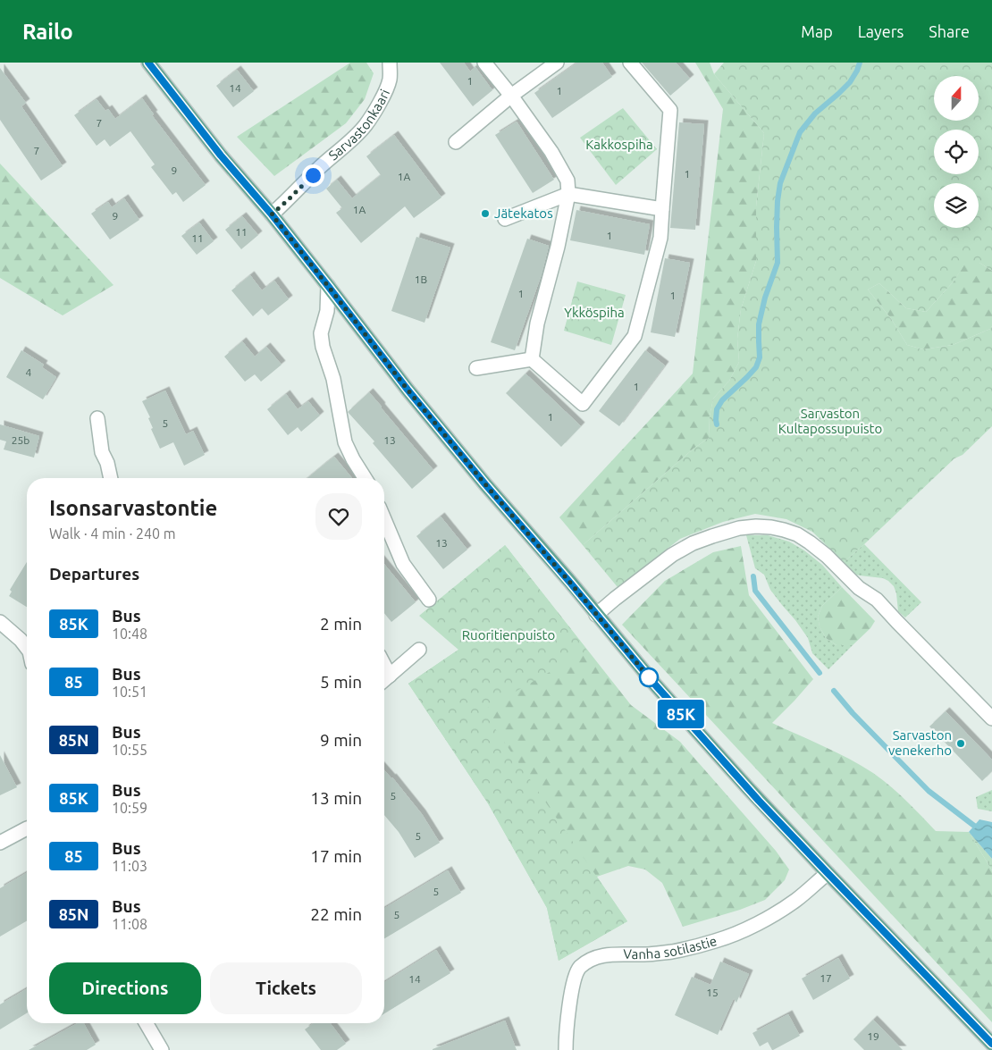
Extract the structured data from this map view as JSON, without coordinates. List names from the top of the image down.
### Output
{
  "streets": {
    "street": ["Sarvastonkaari", "Vanha sotilastie"]
  },
  "parks": [
    "Kakkospiha",
    "Ykköspiha",
    "Sarvaston Kultapossupuisto",
    "Ruoritienpuisto"
  ],
  "places": ["Jätekatos", "Sarvaston venekerho"],
  "lines": ["bus line 85K"],
  "house_numbers": [
    "1",
    "14",
    "1",
    "7",
    "7",
    "9",
    "1",
    "1A",
    "1A",
    "9",
    "11",
    "1",
    "11",
    "1B",
    "1",
    "1",
    "4",
    "1",
    "1",
    "5",
    "25b",
    "13",
    "13",
    "5",
    "5",
    "5",
    "5",
    "17",
    "14",
    "15",
    "19"
  ],
  "north": "top",
  "page": {
    "header": "Railo",
    "nav": ["Map", "Layers", "Share"],
    "on_map": "85K",
    "heading": [
      ["Isonsarvastontie", "Walk · 4 min · 240 m"],
      "Departures"
    ],
    "list": [
      {
        "mark": "85K",
        "name": "Bus",
        "note": "10:48",
        "value": "2 min"
      },
      {
        "mark": "85",
        "name": "Bus",
        "note": "10:51",
        "value": "5 min"
      },
      {
        "mark": "85N",
        "name": "Bus",
        "note": "10:55",
        "value": "9 min"
      },
      {
        "mark": "85K",
        "name": "Bus",
        "note": "10:59",
        "value": "13 min"
      },
      {
        "mark": "85",
        "name": "Bus",
        "note": "11:03",
        "value": "17 min"
      },
      {
        "mark": "85N",
        "name": "Bus",
        "note": "11:08",
        "value": "22 min"
      }
    ],
    "buttons": ["Directions", "Tickets"]
  }
}
